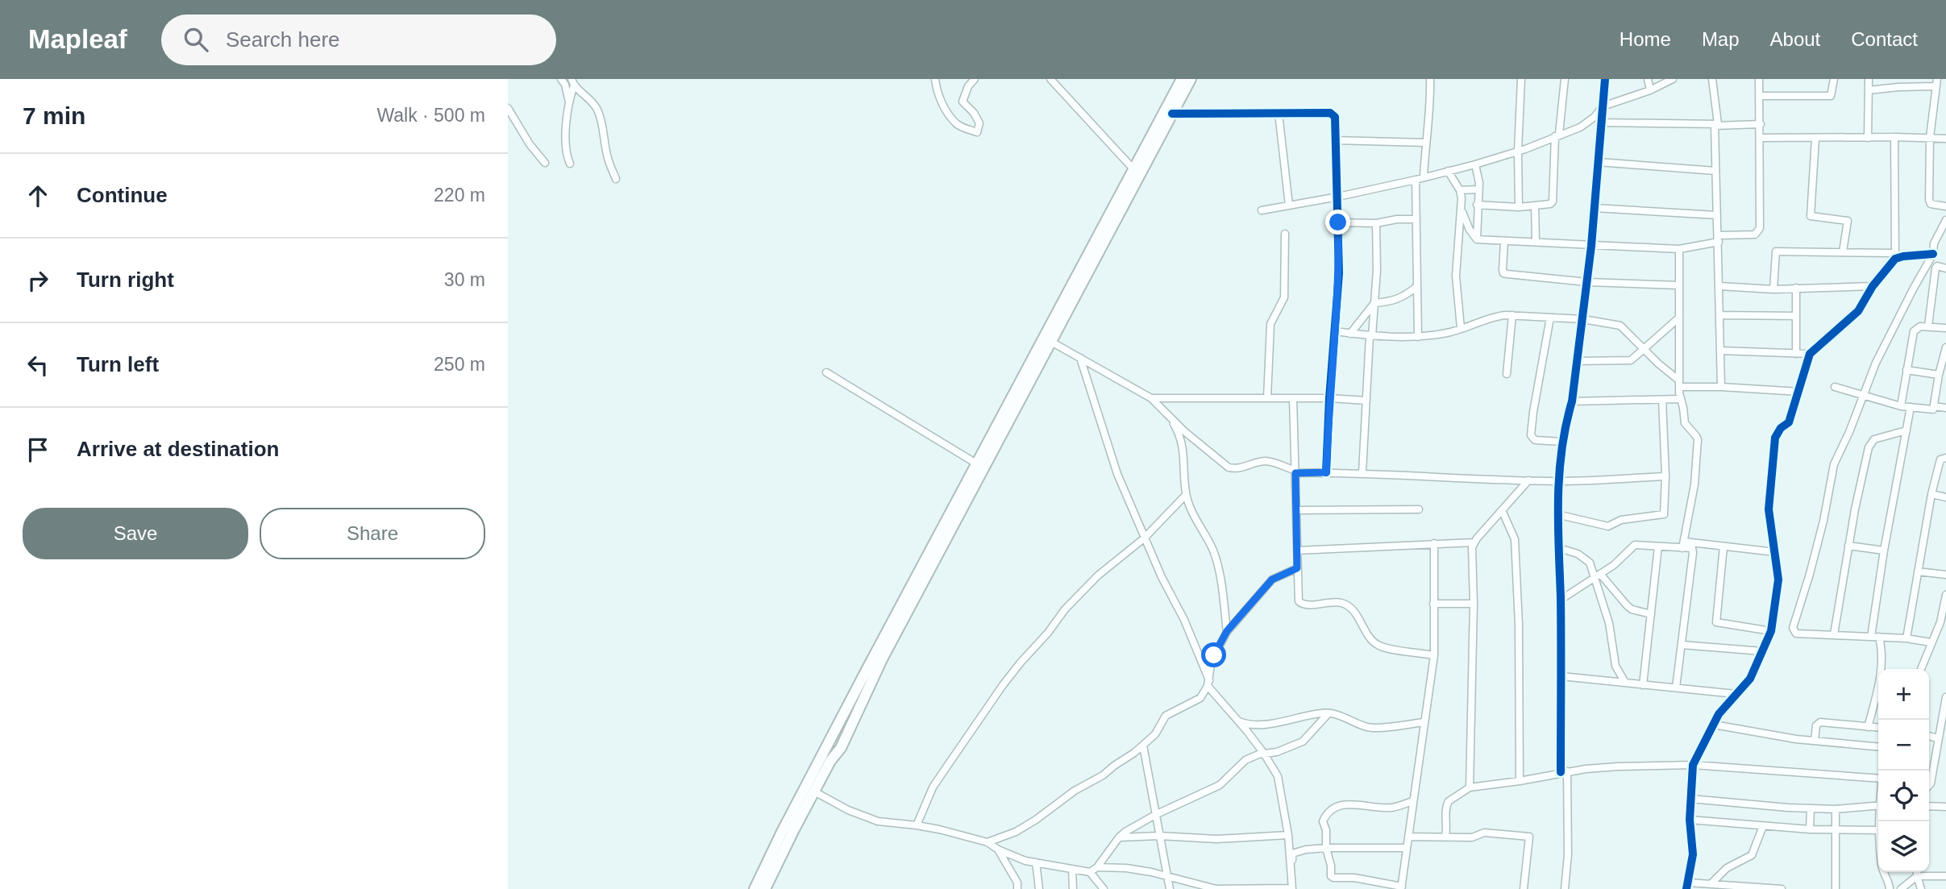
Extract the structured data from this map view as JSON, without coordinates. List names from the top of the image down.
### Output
{
  "page": {
    "header": "Mapleaf",
    "search": "Search here",
    "nav": [
      "Home",
      "Map",
      "About",
      "Contact"
    ],
    "heading": ["7 min", "Walk · 500 m"],
    "list": [
      ["Continue", "220 m"],
      ["Turn right", "30 m"],
      ["Turn left", "250 m"],
      "Arrive at destination"
    ],
    "buttons": ["Save", "Share"],
    "map_buttons": ["+", "−"]
  }
}
